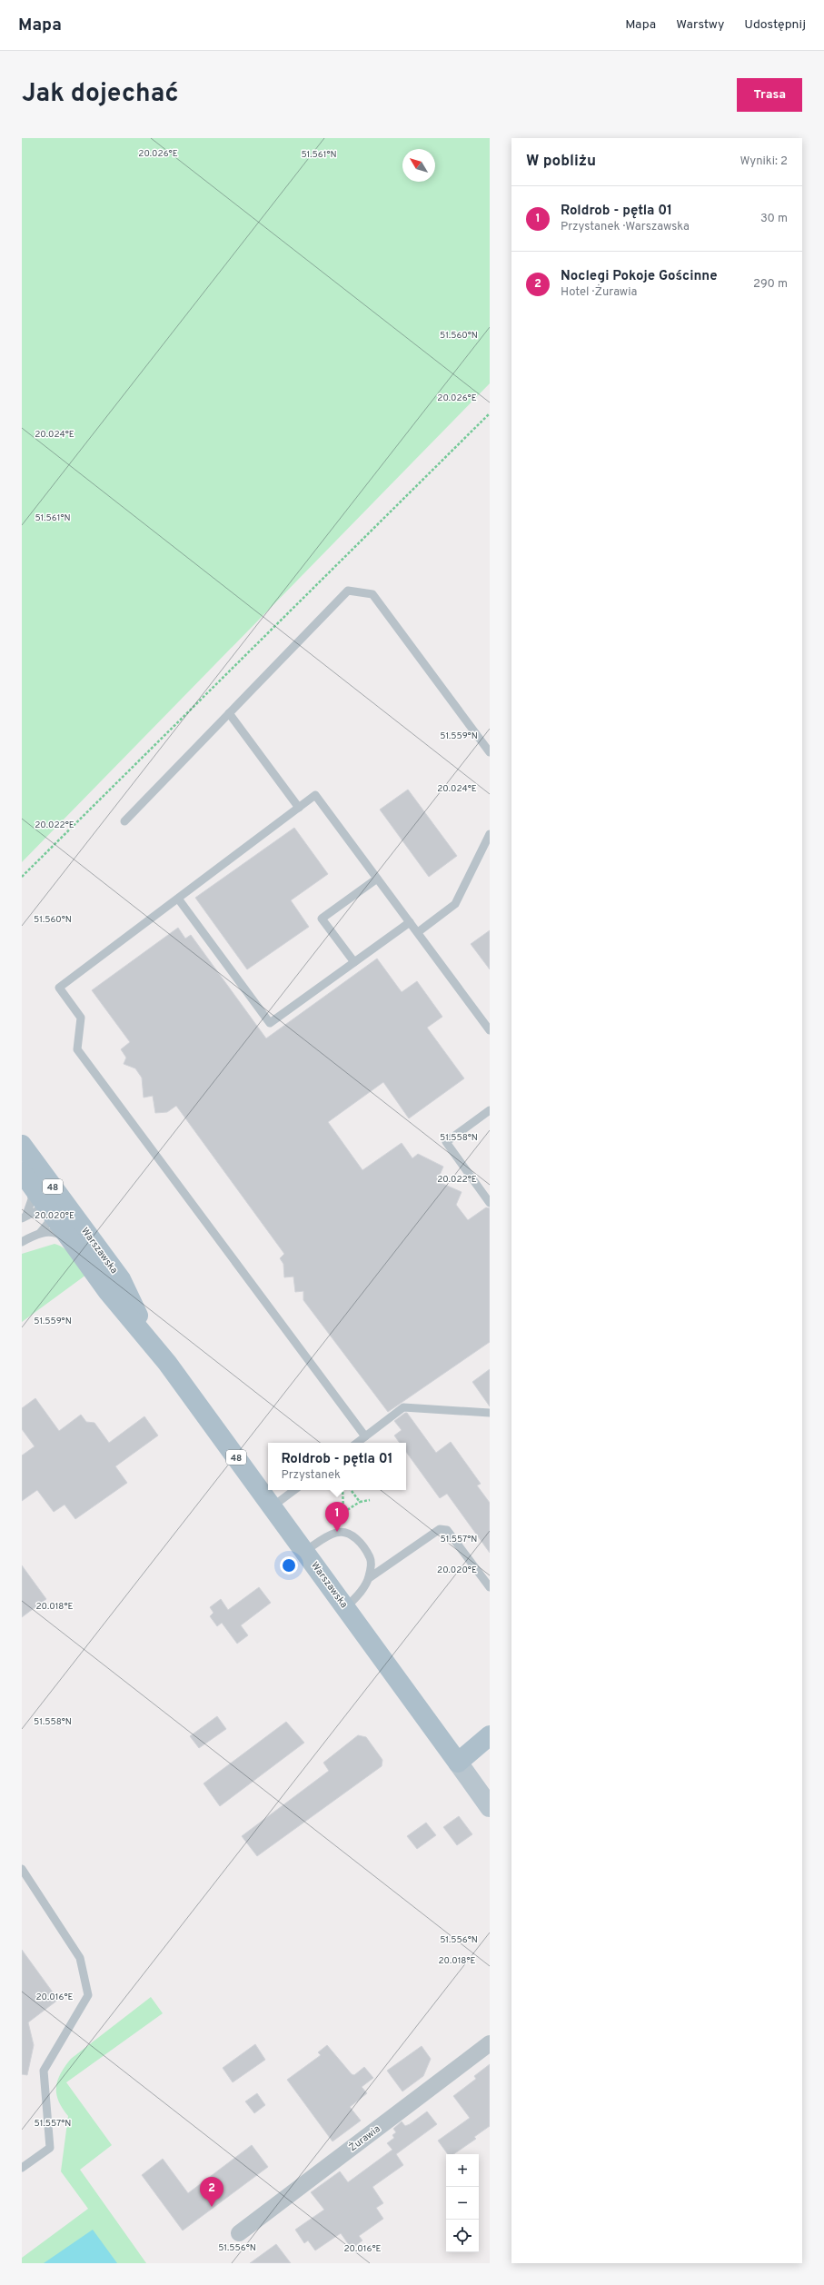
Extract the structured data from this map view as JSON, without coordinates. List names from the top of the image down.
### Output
{
  "streets": {
    "main road": ["48", "Warszawska"],
    "street": ["Żurawia"]
  },
  "north": "top left",
  "page": {
    "header": "Mapa",
    "nav": ["Mapa", "Warstwy", "Udostępnij"],
    "title": "Jak dojechać",
    "buttons": "Trasa",
    "heading": ["W pobliżu", "Wyniki: 2"],
    "list": [
      {
        "mark": "1",
        "name": "Roldrob - pętla 01",
        "note": "Przystanek · Warszawska",
        "value": "30 m"
      },
      {
        "mark": "2",
        "name": "Noclegi Pokoje Gościnne",
        "note": "Hotel · Żurawia",
        "value": "290 m"
      }
    ],
    "popup": ["Roldrob - pętla 01", "Przystanek"],
    "pins": ["1", "2"],
    "map_buttons": ["+", "−"]
  },
  "coordinates": [
    "20.026°E",
    "51.561°N",
    "51.560°N",
    "20.024°E",
    "51.559°N",
    "20.022°E",
    "51.558°N",
    "20.020°E",
    "51.557°N",
    "20.018°E",
    "51.556°N",
    "20.016°E"
  ]
}
